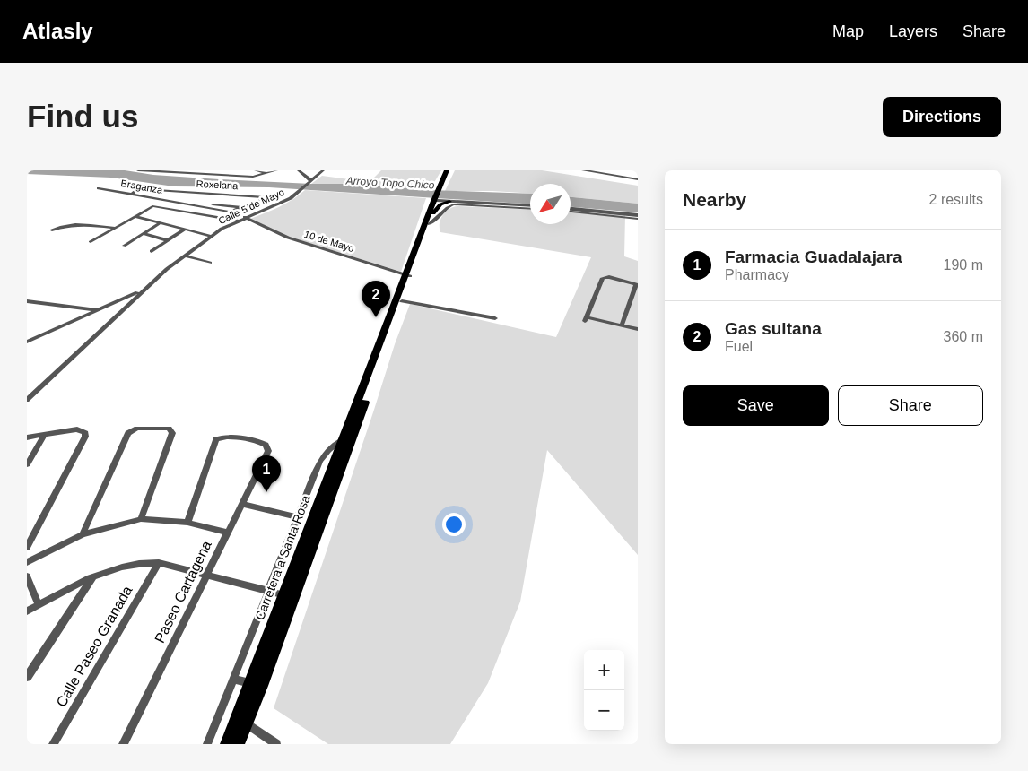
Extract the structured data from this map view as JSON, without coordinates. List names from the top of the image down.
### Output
{
  "streets": {
    "main road": ["Carretera a Santa Rosa"],
    "street": [
      "Roxelana",
      "Braganza",
      "Calle 5 de Mayo",
      "10 de Mayo",
      "Paseo Cartagena",
      "Calle Paseo Granada"
    ]
  },
  "crossings": [
    ["Roxelana", "Braganza"],
    ["Roxelana", "10 de Mayo"],
    ["Calle 5 de Mayo", "10 de Mayo"]
  ],
  "water": ["Arroyo Topo Chico"],
  "north": "bottom left",
  "page": {
    "header": "Atlasly",
    "nav": ["Map", "Layers", "Share"],
    "buttons": [
      "Directions",
      ["Save", "Share"]
    ],
    "title": "Find us",
    "heading": ["Nearby", "2 results"],
    "list": [
      {
        "mark": "1",
        "name": "Farmacia Guadalajara",
        "note": "Pharmacy",
        "value": "190 m"
      },
      {
        "mark": "2",
        "name": "Gas sultana",
        "note": "Fuel",
        "value": "360 m"
      }
    ],
    "pins": ["2", "1"],
    "map_buttons": ["+", "−"]
  }
}
